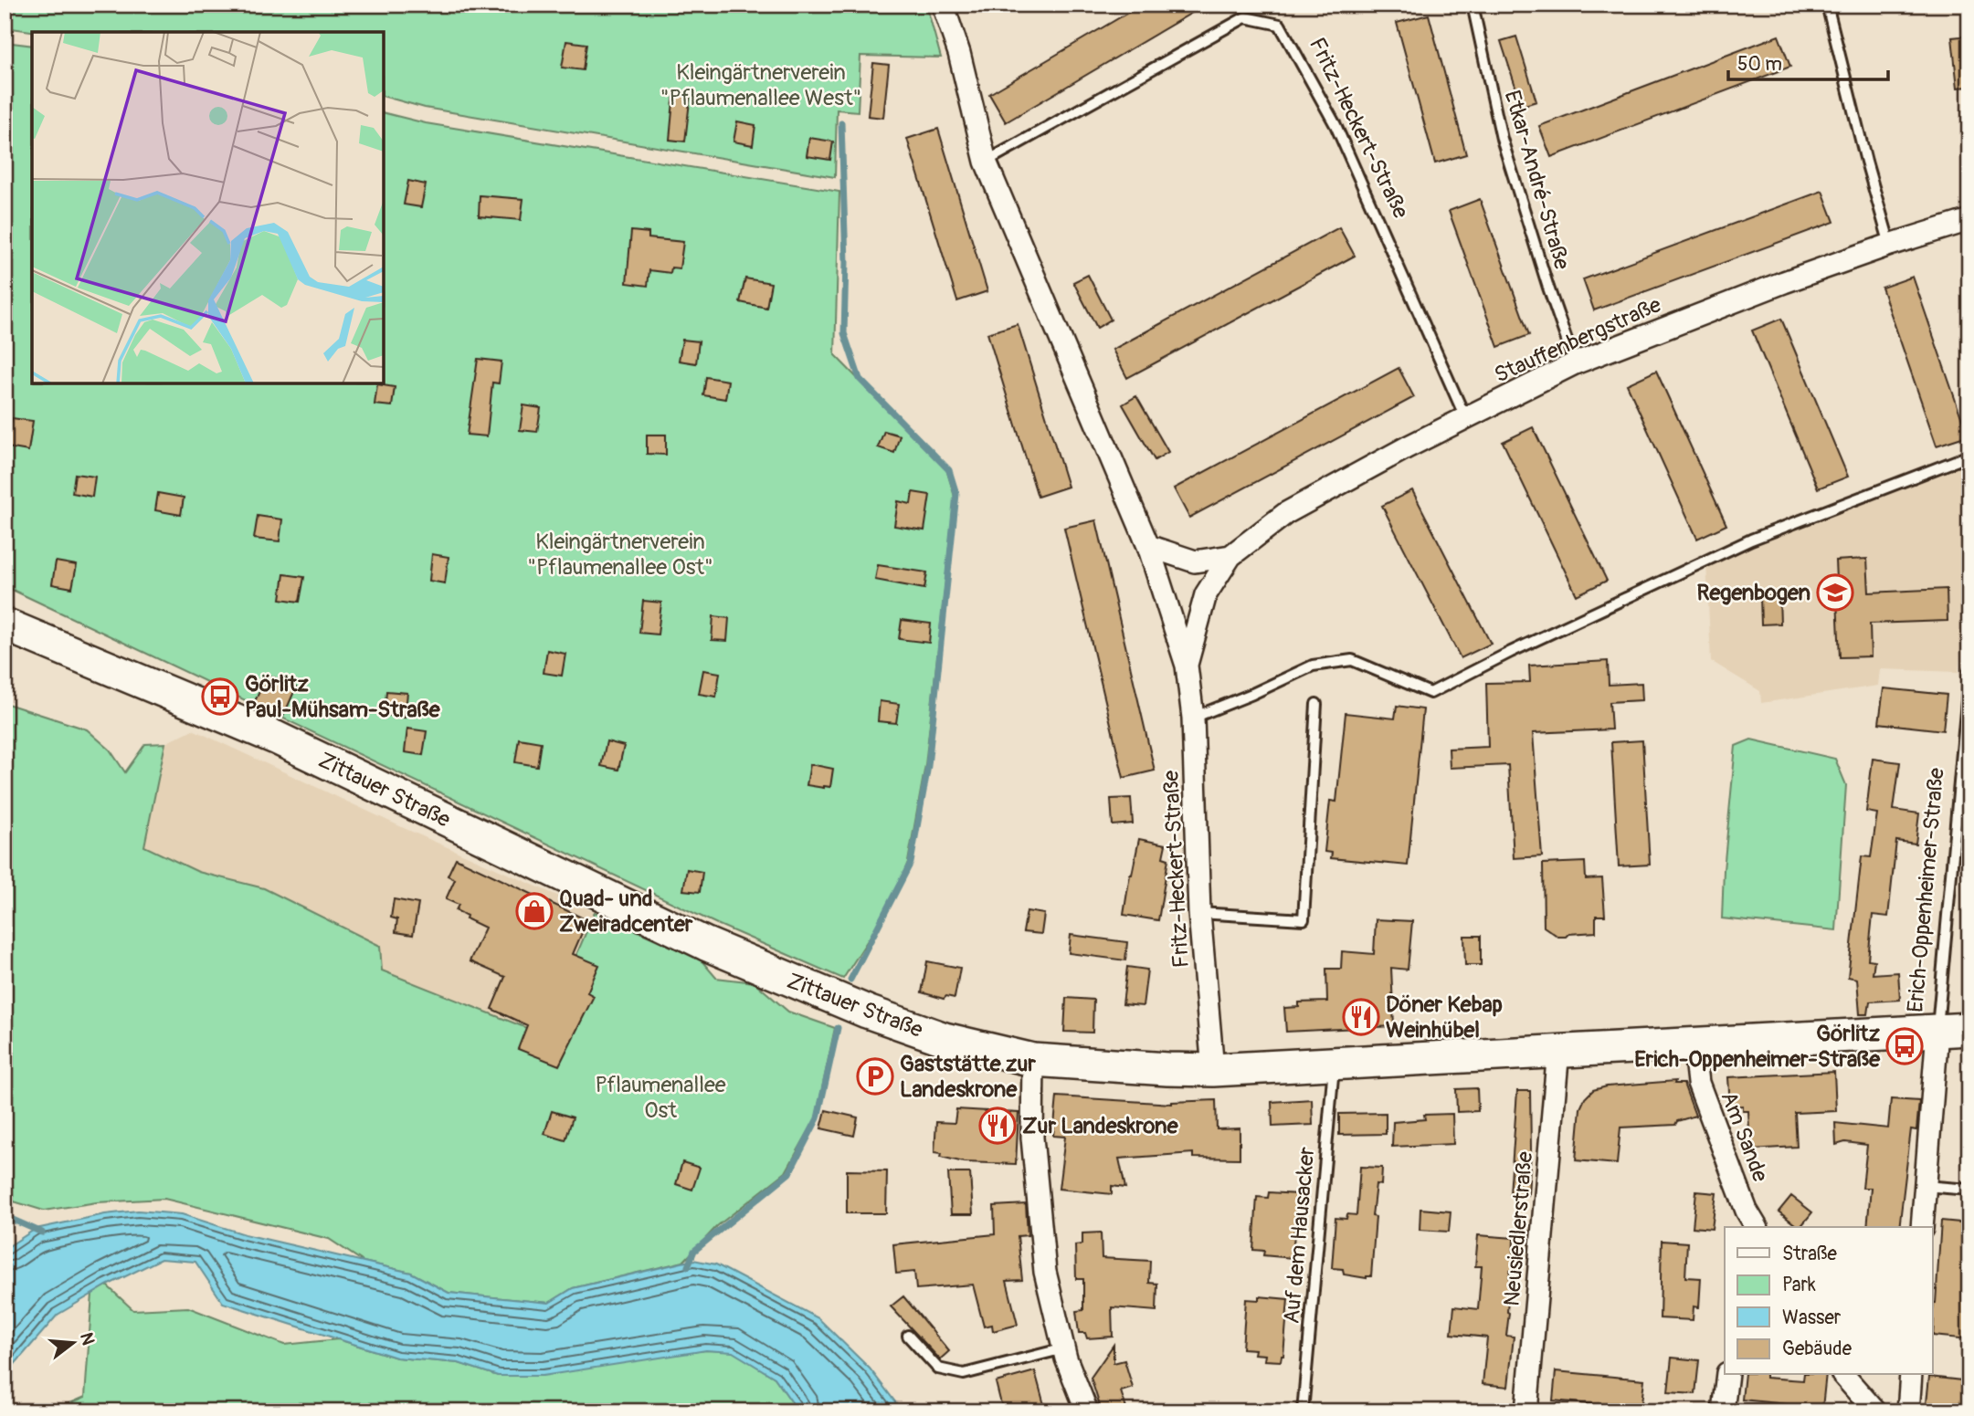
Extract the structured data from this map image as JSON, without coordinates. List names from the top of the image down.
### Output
{
  "streets": {
    "main road": ["Zittauer Straße"],
    "street": [
      "Fritz-Heckert-Straße",
      "Stauffenbergstraße",
      "Erich-Oppenheimer-Straße",
      "Am Sande",
      "Neusiedlerstraße"
    ],
    "lane": ["Etkar-André-Straße", "Auf dem Hausacker"]
  },
  "crossings": [
    ["Fritz-Heckert-Straße", "Stauffenbergstraße"],
    ["Fritz-Heckert-Straße", "Zittauer Straße"],
    ["Etkar-André-Straße", "Stauffenbergstraße"],
    ["Zittauer Straße", "Erich-Oppenheimer-Straße"],
    ["Zittauer Straße", "Am Sande"],
    ["Zittauer Straße", "Neusiedlerstraße"],
    ["Zittauer Straße", "Auf dem Hausacker"]
  ],
  "parks": ["Kleingärtnerverein \"Pflaumenallee West\"", "Kleingärtnerverein \"Pflaumenallee Ost\"", "Pflaumenallee Ost"],
  "places": {
    "school or university": ["Regenbogen"],
    "bus stop": ["Görlitz Paul-Mühsam-Straße", "Görlitz Erich-Oppenheimer-Straße"],
    "shop": ["Quad- und Zweiradcenter"],
    "restaurant": ["Döner Kebap Weinhübel", "Zur Landeskrone"],
    "parking": ["Gaststätte zur Landeskrone"]
  },
  "legend": [
    "Straße",
    "Park",
    "Wasser",
    "Gebäude"
  ],
  "scale_bar": "50 m",
  "north": "right"
}
